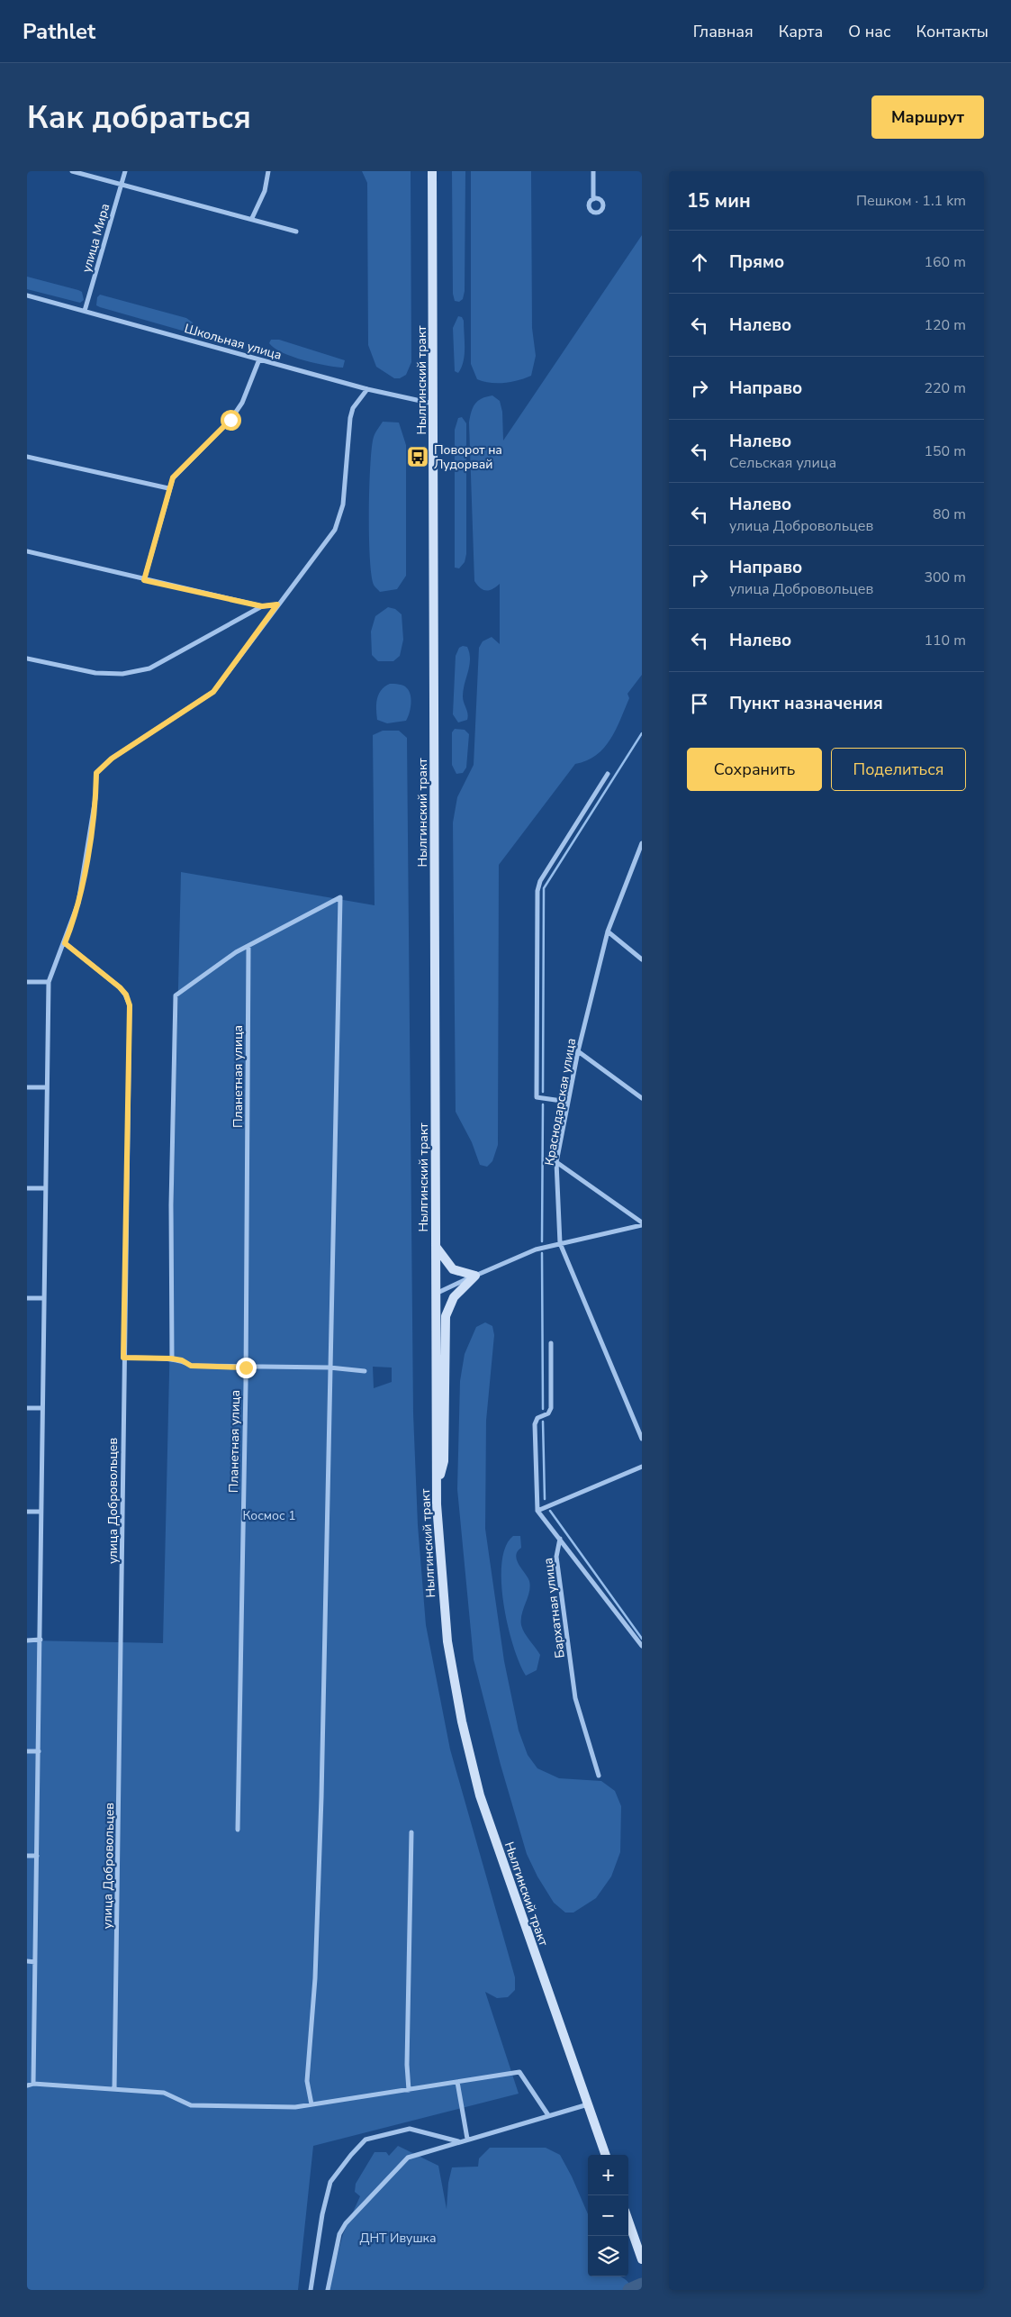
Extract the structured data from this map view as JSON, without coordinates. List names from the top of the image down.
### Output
{
  "streets": {
    "main road": ["Нылгинский тракт"],
    "street": [
      "улица Мира",
      "Школьная улица",
      "Планетная улица",
      "Краснодарская улица",
      "улица Добровольцев",
      "Бархатная улица"
    ]
  },
  "crossings": [
    ["улица Мира", "Школьная улица"],
    ["Школьная улица", "Нылгинский тракт"]
  ],
  "parks": ["Космос 1", "ДНТ Ивушка"],
  "places": {
    "bus stop": ["Поворот на Лудорвай"]
  },
  "page": {
    "header": "Pathlet",
    "nav": [
      "Главная",
      "Карта",
      "О нас",
      "Контакты"
    ],
    "buttons": [
      "Маршрут",
      ["Сохранить", "Поделиться"]
    ],
    "title": "Как добраться",
    "heading": ["15 мин", "Пешком · 1.1 km"],
    "list": [
      ["Прямо", "160 m"],
      ["Налево", "120 m"],
      ["Направо", "220 m"],
      ["Налево", "Сельская улица", "150 m"],
      ["Налево", "улица Добровольцев", "80 m"],
      ["Направо", "улица Добровольцев", "300 m"],
      ["Налево", "110 m"],
      "Пункт назначения"
    ],
    "map_buttons": ["+", "−"]
  }
}
